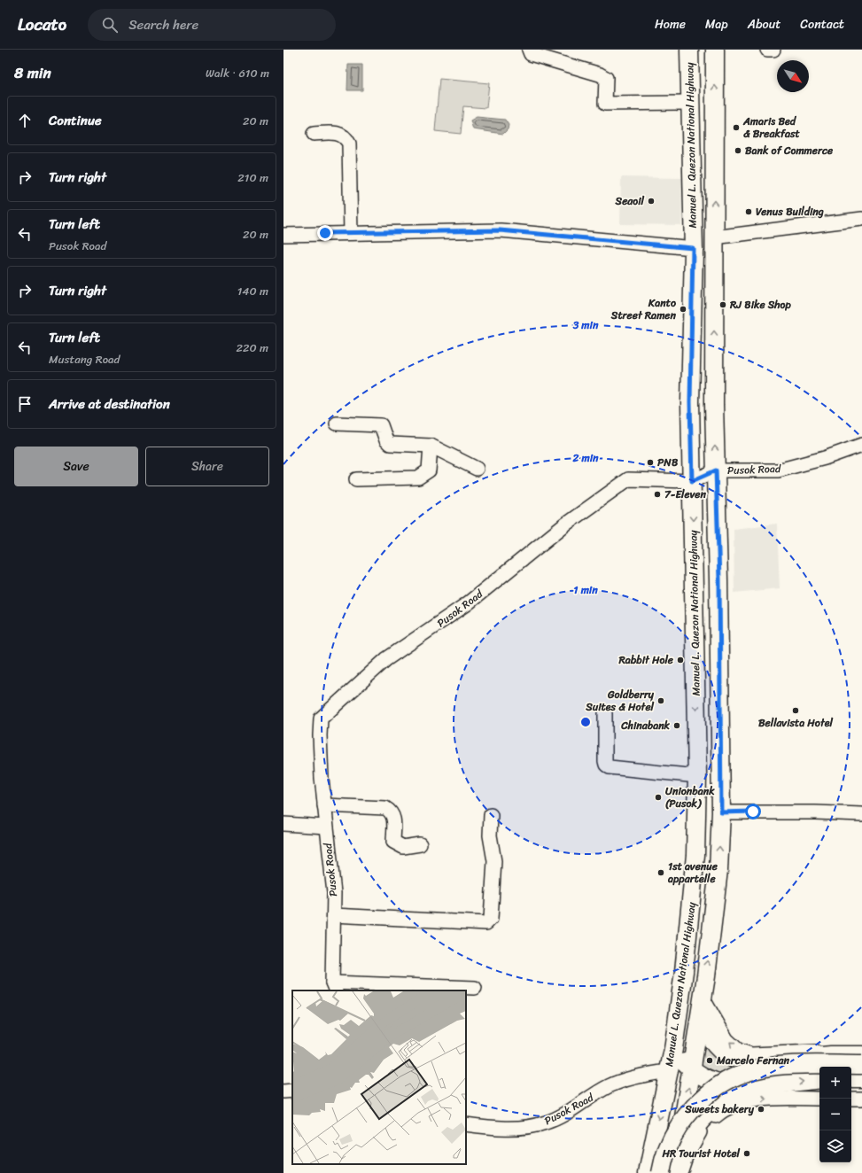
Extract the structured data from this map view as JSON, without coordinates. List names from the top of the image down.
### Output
{
  "streets": {
    "main road": ["Manuel L. Quezon National Highway"],
    "street": ["Pusok Road"]
  },
  "crossings": [
    ["Manuel L. Quezon National Highway", "Pusok Road"]
  ],
  "places": [
    "Amaris Bed & Breakfast",
    "Bank of Commerce",
    "Seaoil",
    "Venus Building",
    "RJ Bike Shop",
    "Kanto Street Ramen",
    "PNB",
    "7-Eleven",
    "Rabbit Hole",
    "Goldberry Suites & Hotel",
    "Bellavista Hotel",
    "Chinabank",
    "Unionbank (Pusok)",
    "1st avenue appartelle",
    "Marcelo Fernan",
    "Sweets bakery",
    "HR Tourist Hotel"
  ],
  "north": "bottom right",
  "page": {
    "header": "Locato",
    "search": "Search here",
    "nav": [
      "Home",
      "Map",
      "About",
      "Contact"
    ],
    "heading": ["8 min", "Walk · 610 m"],
    "list": [
      ["Continue", "20 m"],
      ["Turn right", "210 m"],
      ["Turn left", "Pusok Road", "20 m"],
      ["Turn right", "140 m"],
      ["Turn left", "Mustang Road", "220 m"],
      "Arrive at destination"
    ],
    "buttons": ["Save", "Share"],
    "map_buttons": ["+", "−"]
  },
  "rings": ["3 min", "2 min", "1 min"]
}
